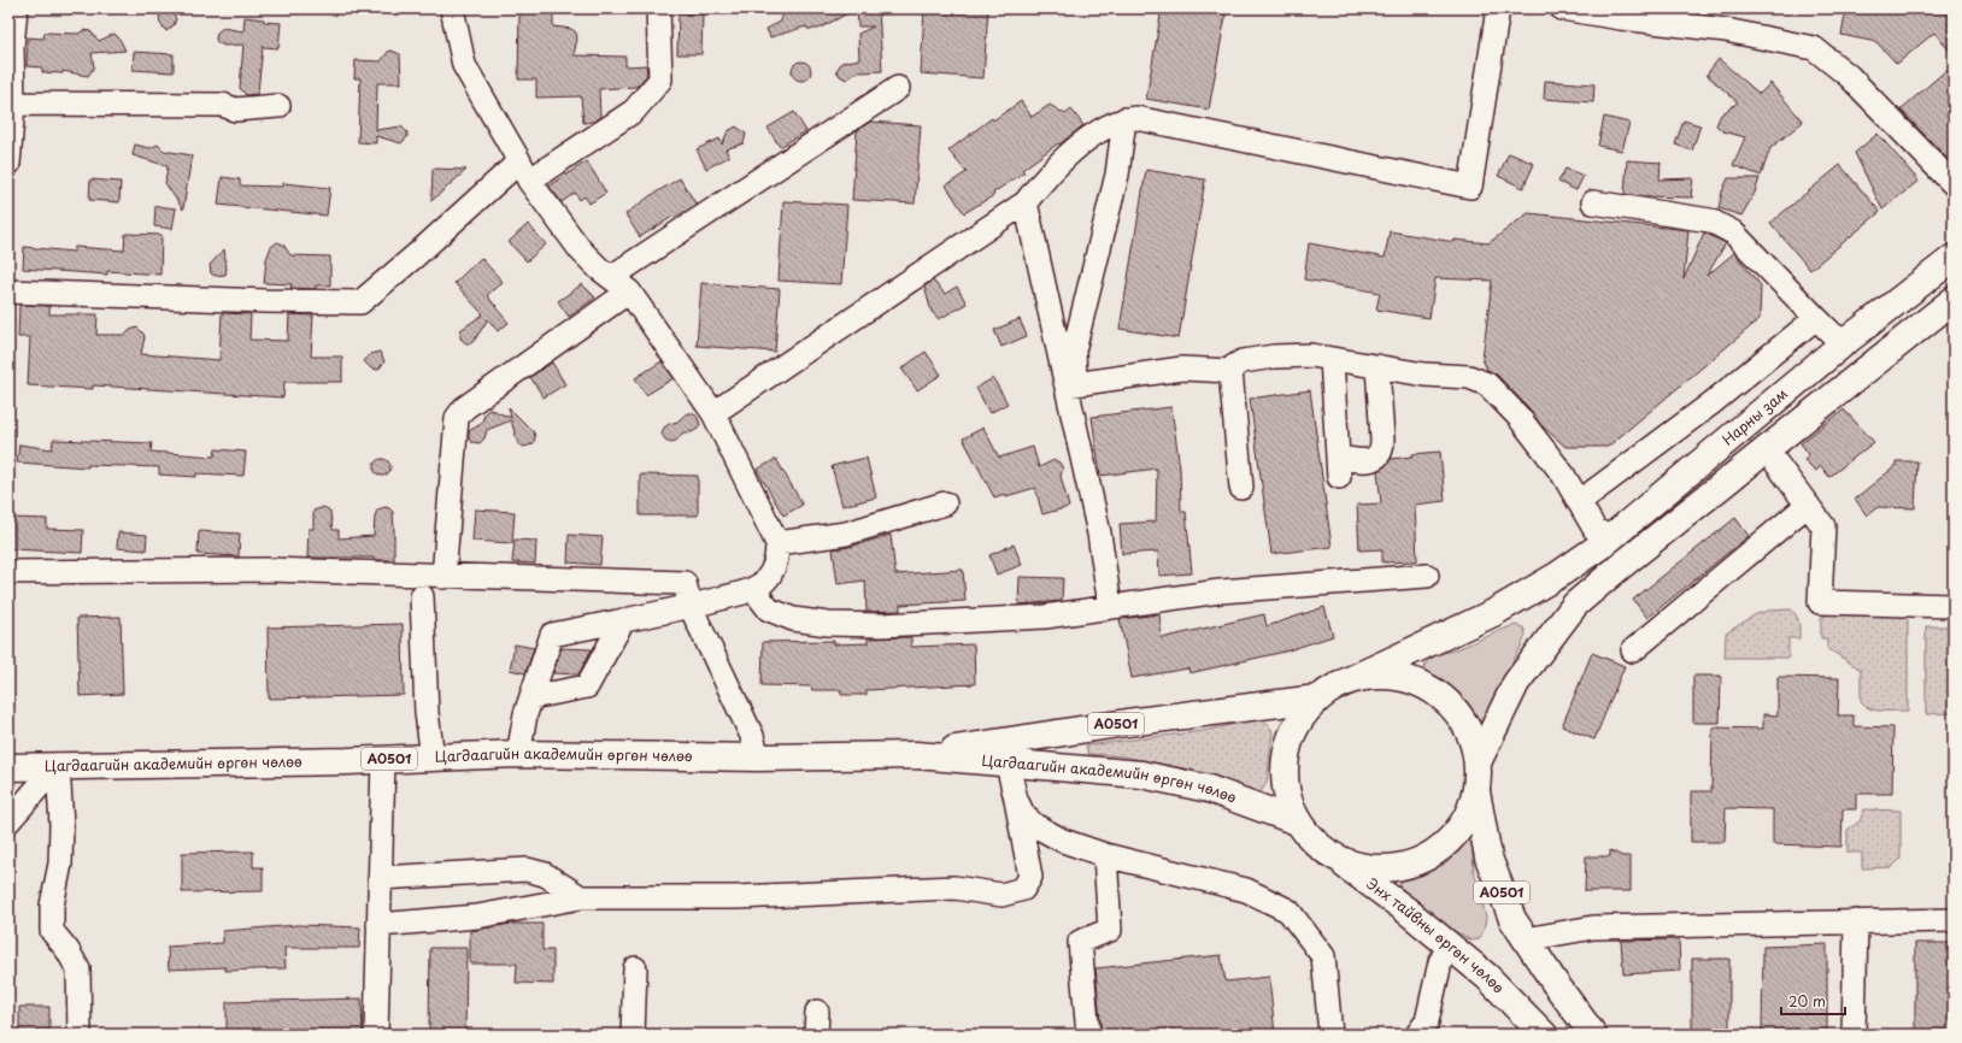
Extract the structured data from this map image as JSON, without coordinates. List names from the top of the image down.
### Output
{
  "streets": {
    "main road": [
      "Нарны зам",
      "A0501",
      "Цагдаагийн академийн өргөн чөлөө",
      "Энх тайвны өргөн чөлөө"
    ]
  },
  "crossings": [
    ["Нарны зам", "A0501"],
    ["A0501", "Цагдаагийн академийн өргөн чөлөө"],
    ["A0501", "Энх тайвны өргөн чөлөө"]
  ],
  "scale_bar": "20 m"
}
